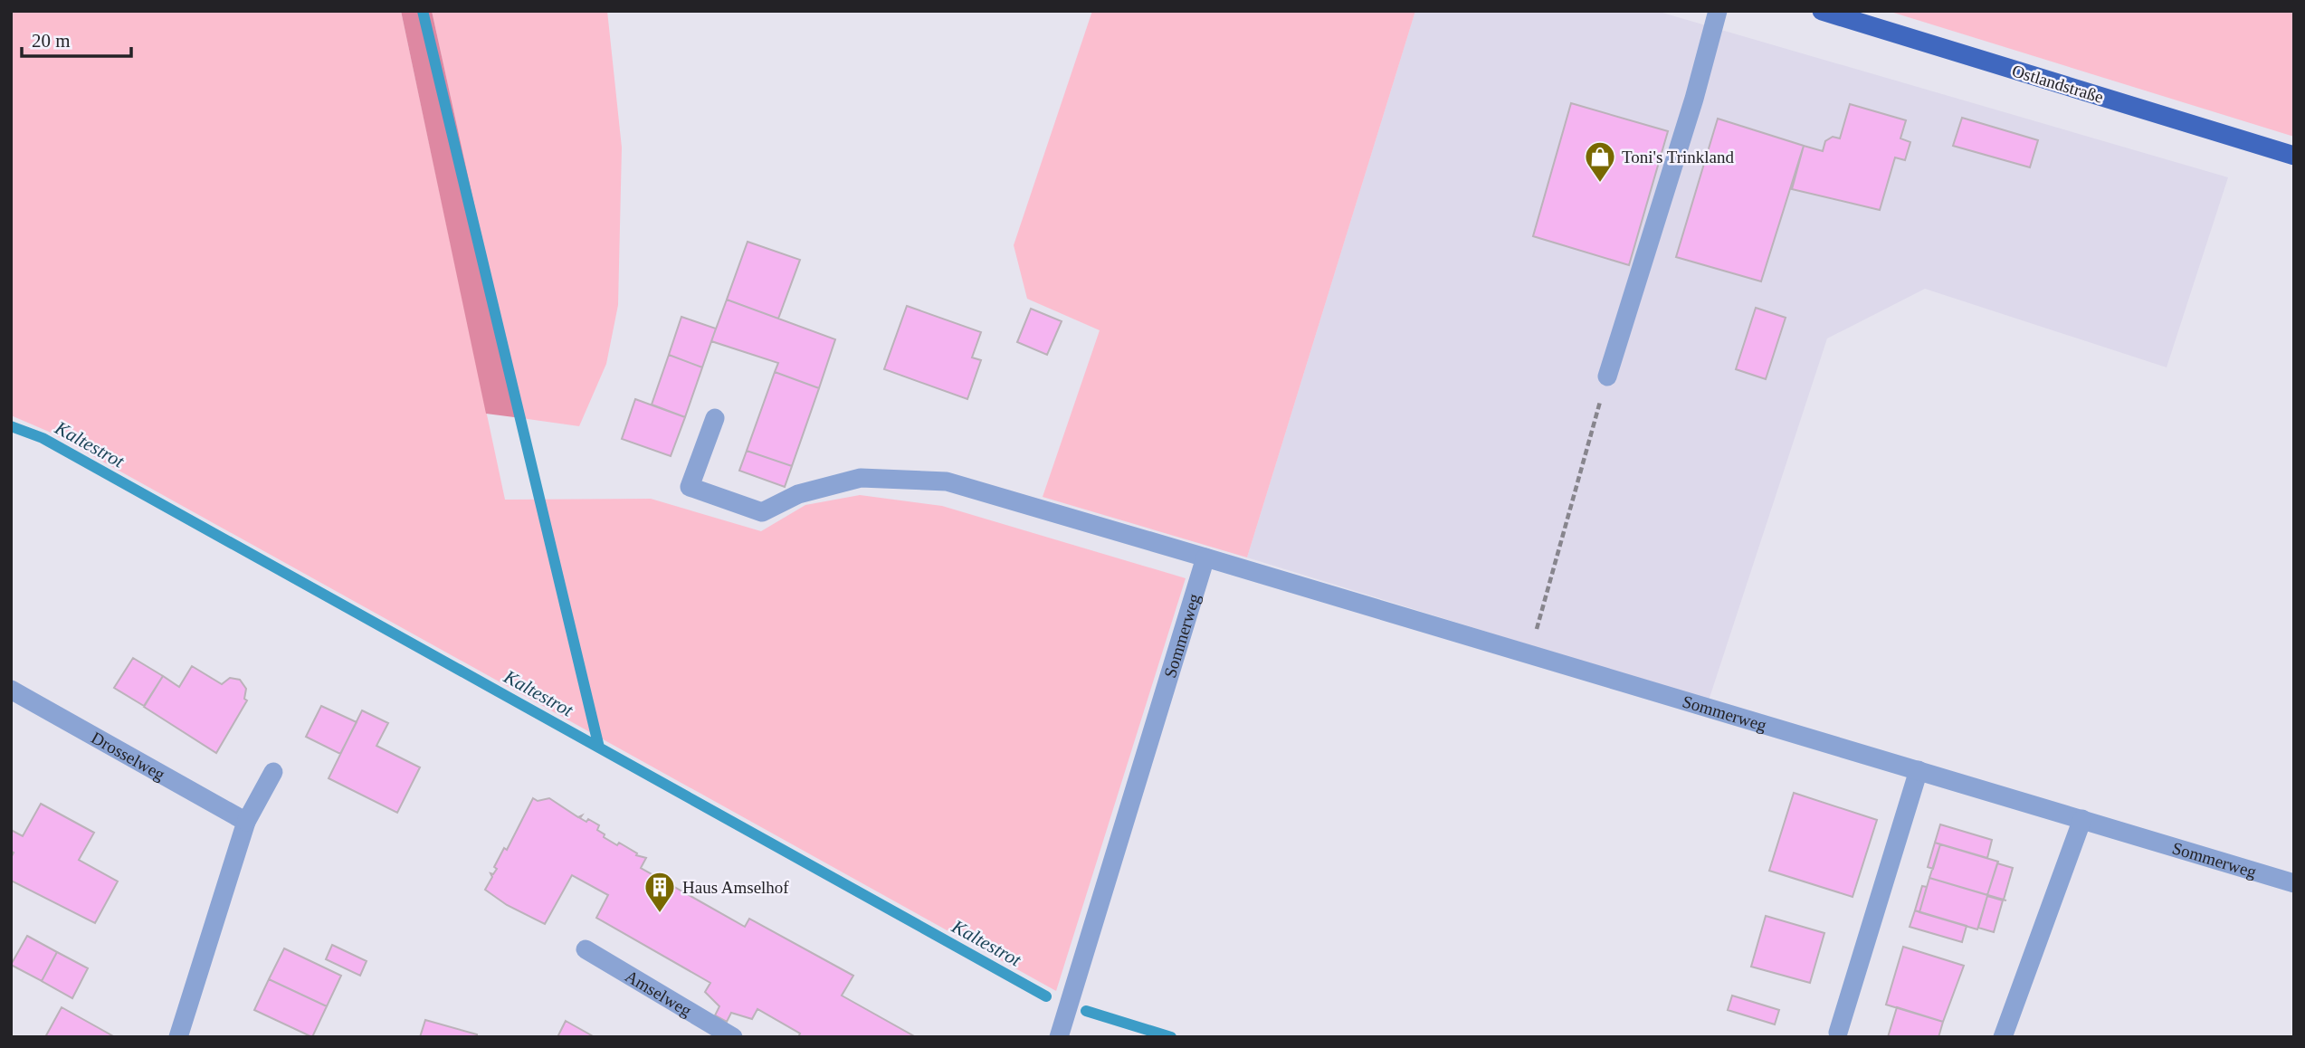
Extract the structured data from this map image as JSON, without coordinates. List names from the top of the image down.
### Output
{
  "streets": {
    "main road": ["Ostlandstraße"],
    "street": ["Sommerweg", "Drosselweg", "Amselweg"]
  },
  "water": ["Kaltestrot"],
  "places": {
    "shop": ["Toni's Trinkland"],
    "building": ["Haus Amselhof"]
  },
  "scale_bar": "20 m"
}
